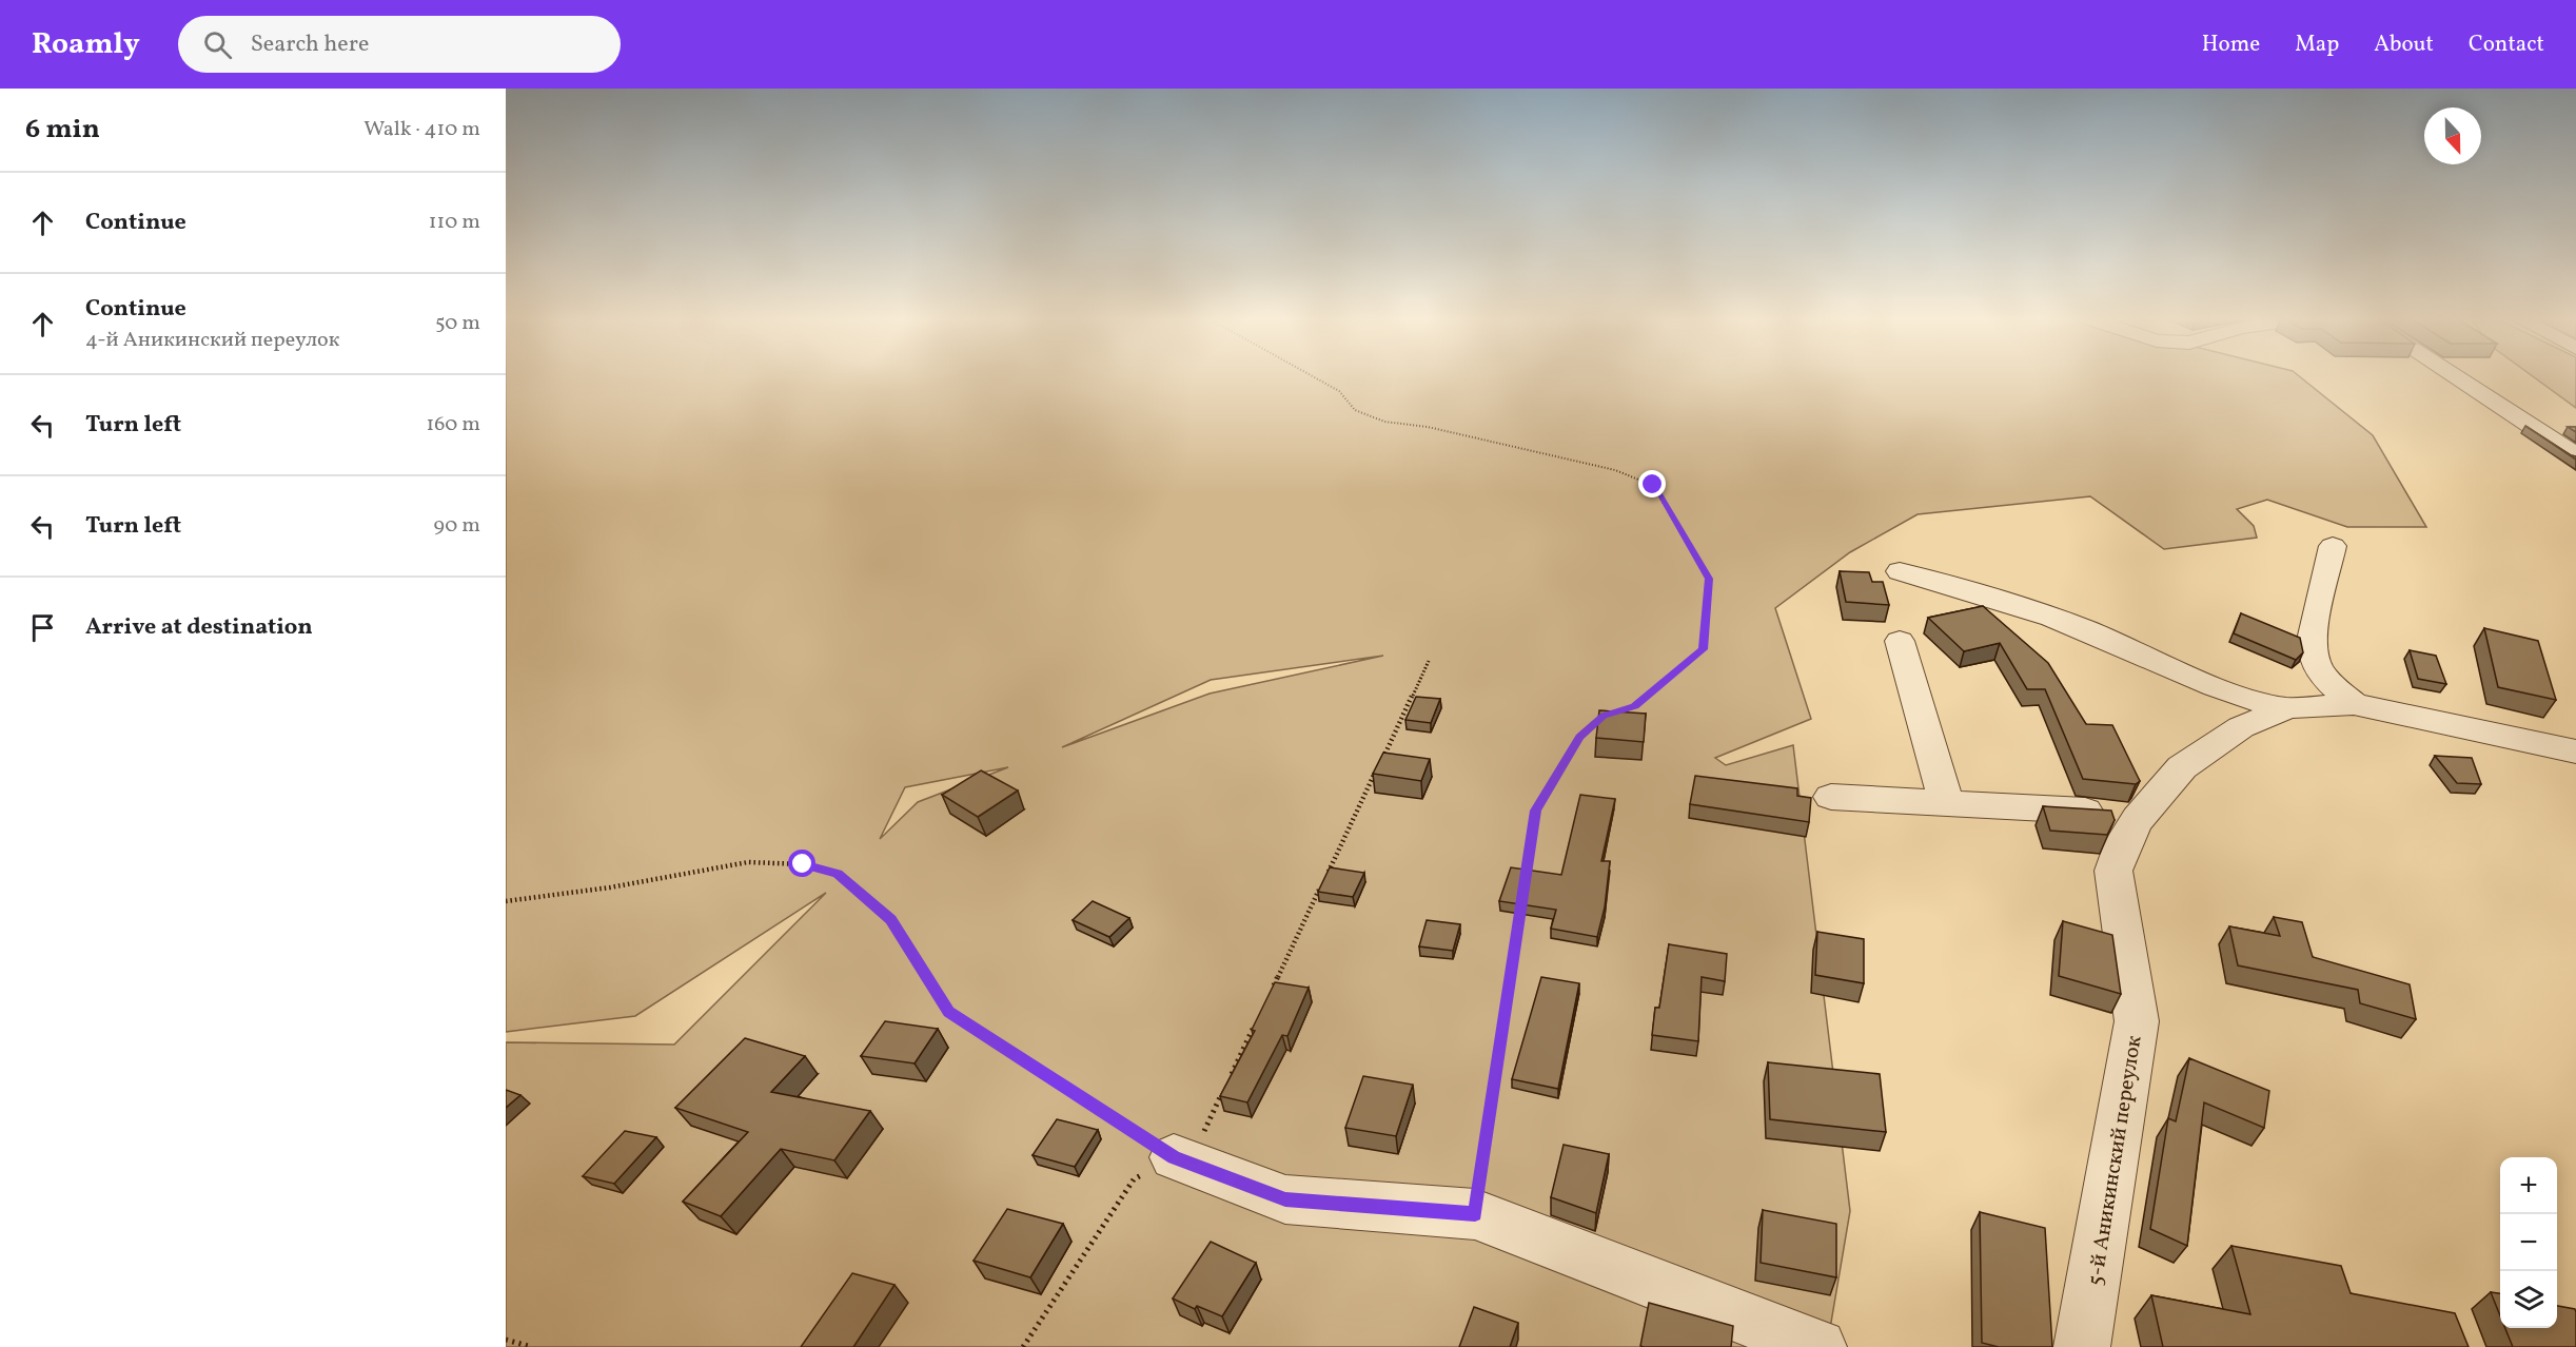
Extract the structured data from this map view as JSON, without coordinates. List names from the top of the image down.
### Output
{
  "streets": {
    "street": ["5-й Аникинский переулок"]
  },
  "north": "bottom",
  "page": {
    "header": "Roamly",
    "search": "Search here",
    "nav": [
      "Home",
      "Map",
      "About",
      "Contact"
    ],
    "heading": ["6 min", "Walk · 410 m"],
    "list": [
      ["Continue", "110 m"],
      ["Continue", "4-й Аникинский переулок", "50 m"],
      ["Turn left", "160 m"],
      ["Turn left", "90 m"],
      "Arrive at destination"
    ],
    "map_buttons": ["+", "−"]
  }
}
